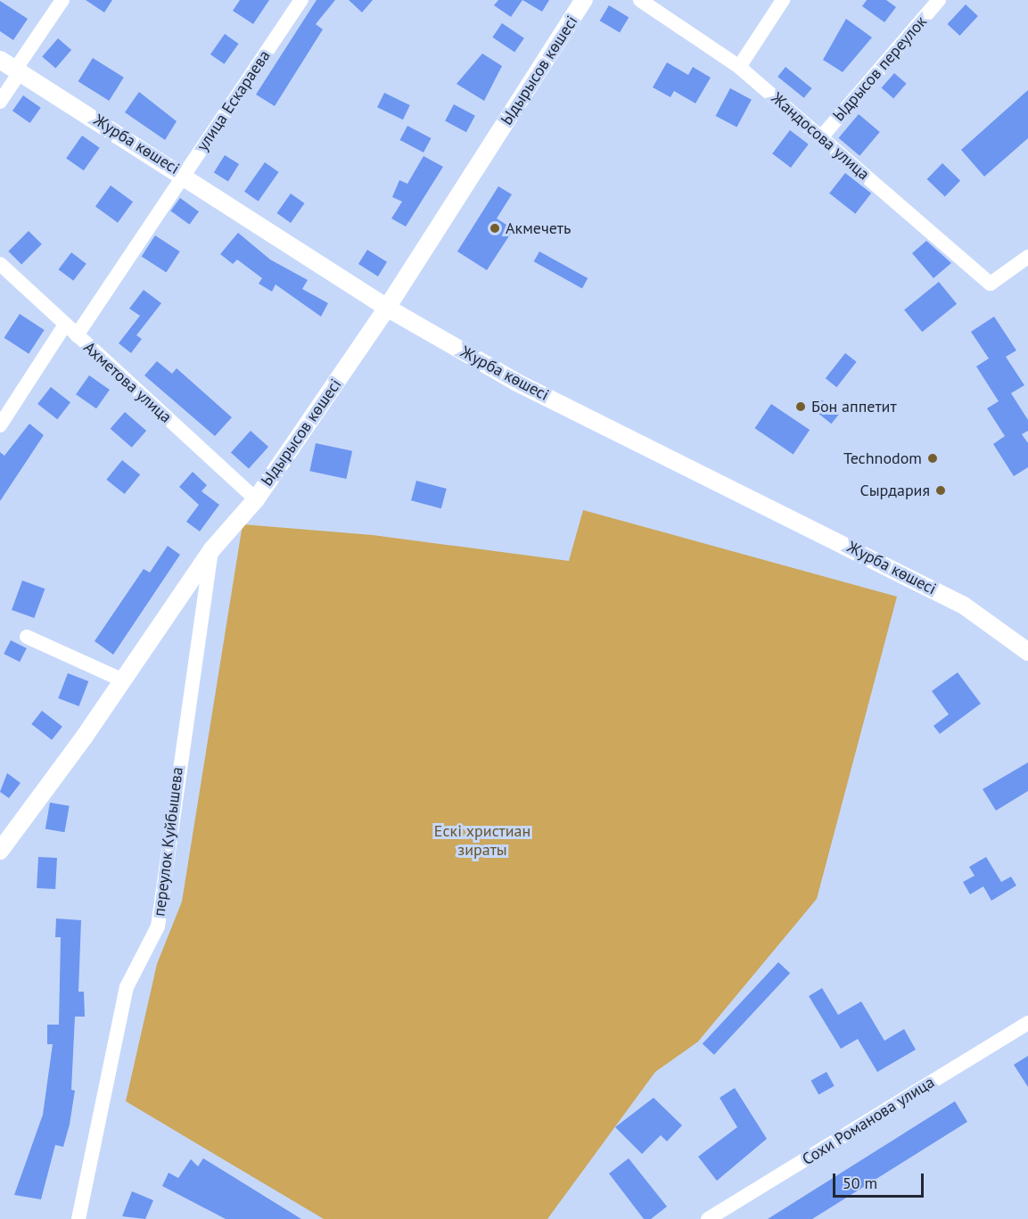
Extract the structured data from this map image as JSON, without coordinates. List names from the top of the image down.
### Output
{
  "streets": {
    "street": [
      "Ыдрысов переулок",
      "Ыдырысов көшесі",
      "улица Ескараева",
      "Жандосова улица",
      "Журба көшесі",
      "Ахметова улица",
      "переулок Куйбышева",
      "Сохи Романова улица"
    ]
  },
  "crossings": [
    ["Ыдрысов переулок", "Жандосова улица"],
    ["Ыдырысов көшесі", "Журба көшесі"],
    ["Ыдырысов көшесі", "Ахметова улица"],
    ["Ыдырысов көшесі", "переулок Куйбышева"],
    ["улица Ескараева", "Журба көшесі"],
    ["улица Ескараева", "Ахметова улица"]
  ],
  "parks": ["Ескі христиан зираты"],
  "places": [
    "Акмечеть",
    "Бон аппетит",
    "Technodom",
    "Сырдария"
  ],
  "scale_bar": "50 m"
}
